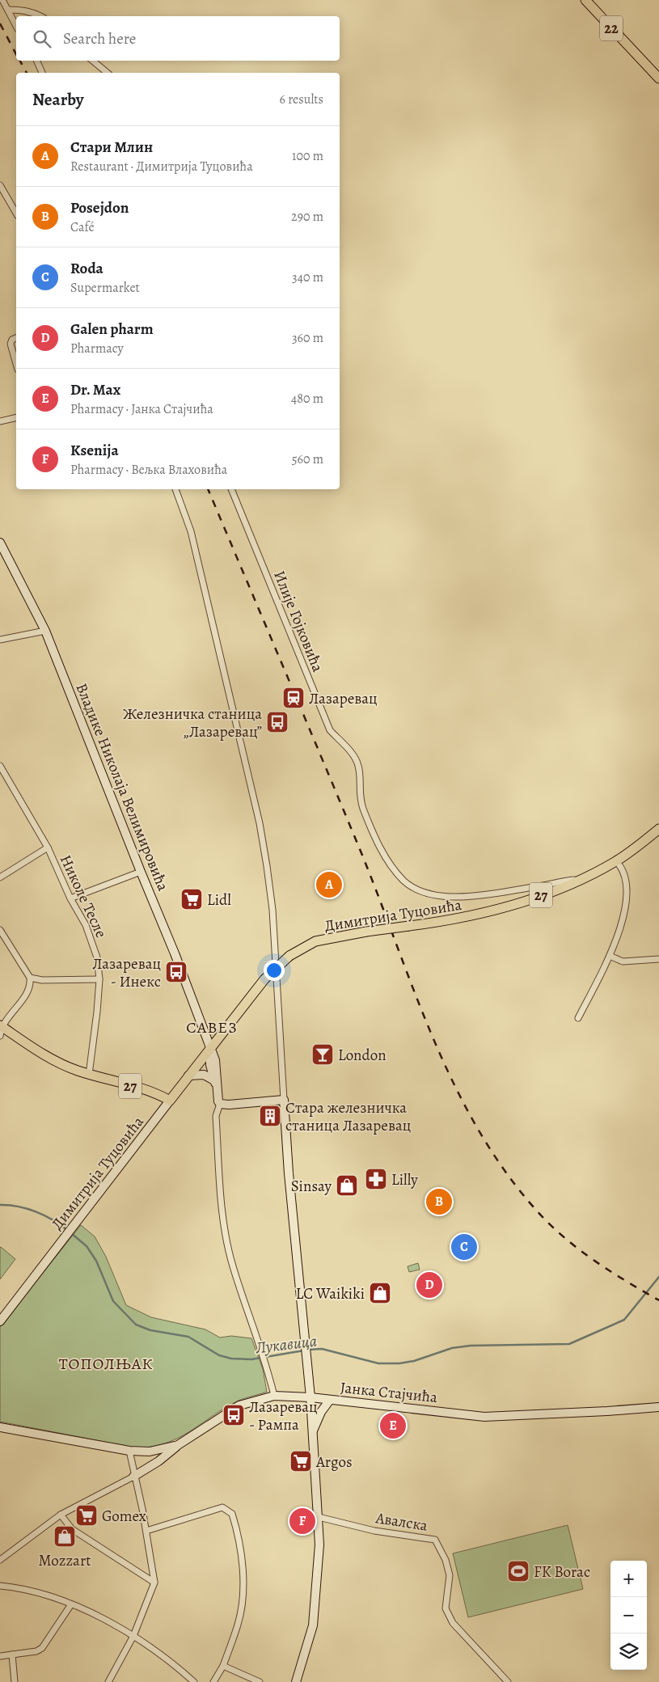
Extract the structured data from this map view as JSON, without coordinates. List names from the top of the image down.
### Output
{
  "streets": {
    "main road": ["22", "27", "Димитрија Туцовића"],
    "street": [
      "Илије Гојковића",
      "Владике Николаја Велимировића",
      "Николе Тесле",
      "Јанка Стајчића",
      "Авалска"
    ]
  },
  "crossings": [
    ["Илије Гојковића", "Димитрија Туцовића"],
    ["Владике Николаја Велимировића", "Димитрија Туцовића"],
    ["27", "Николе Тесле"],
    ["27", "Димитрија Туцовића"]
  ],
  "districts": ["САВЕЗ", "ТОПОЛЊАК"],
  "water": ["Лукавица"],
  "places": {
    "station": ["Лазаревац"],
    "bus stop": ["Железничка станица „Лазаревац”", "Лазаревац - Инекс", "Лазаревац - Рампа"],
    "supermarket": ["Lidl", "Argos", "Gomex"],
    "bar": ["London"],
    "building": ["Стара железничка станица Лазаревац"],
    "pharmacy": ["Lilly"],
    "shop": ["Sinsay", "LC Waikiki", "Mozzart"],
    "sports": ["FK Borac"]
  },
  "page": {
    "search": "Search here",
    "heading": ["Nearby", "6 results"],
    "list": [
      {
        "mark": "A",
        "name": "Стари Млин",
        "note": "Restaurant · Димитрија Туцовића",
        "value": "100 m"
      },
      {
        "mark": "B",
        "name": "Posejdon",
        "note": "Café",
        "value": "290 m"
      },
      {
        "mark": "C",
        "name": "Roda",
        "note": "Supermarket",
        "value": "340 m"
      },
      {
        "mark": "D",
        "name": "Galen pharm",
        "note": "Pharmacy",
        "value": "360 m"
      },
      {
        "mark": "E",
        "name": "Dr. Max",
        "note": "Pharmacy · Јанка Стајчића",
        "value": "480 m"
      },
      {
        "mark": "F",
        "name": "Ksenija",
        "note": "Pharmacy · Вељка Влаховића",
        "value": "560 m"
      }
    ],
    "pins": [
      "A",
      "B",
      "C",
      "D",
      "E",
      "F"
    ],
    "map_buttons": ["+", "−"]
  }
}
